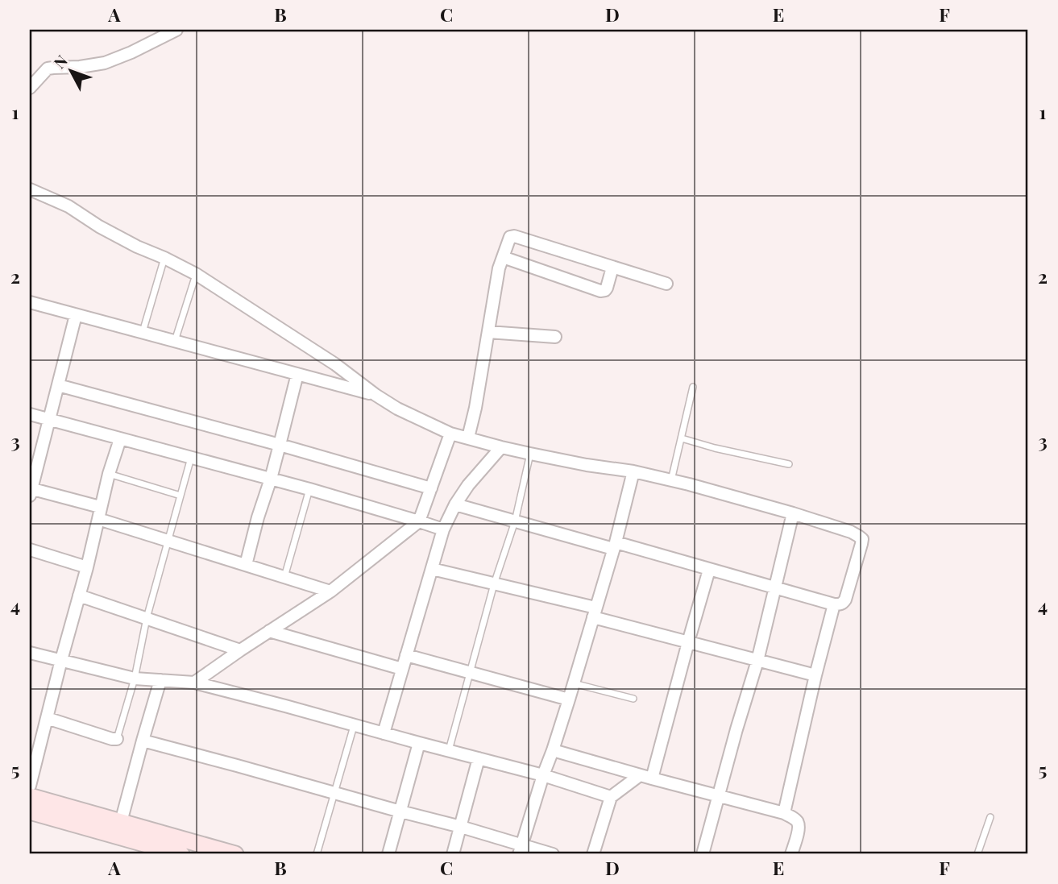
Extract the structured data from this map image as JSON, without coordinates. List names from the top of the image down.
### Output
{
  "north": "top left",
  "grid": {
    "columns": [
      "A",
      "B",
      "C",
      "D",
      "E",
      "F"
    ],
    "rows": [
      "1",
      "2",
      "3",
      "4",
      "5"
    ]
  }
}
